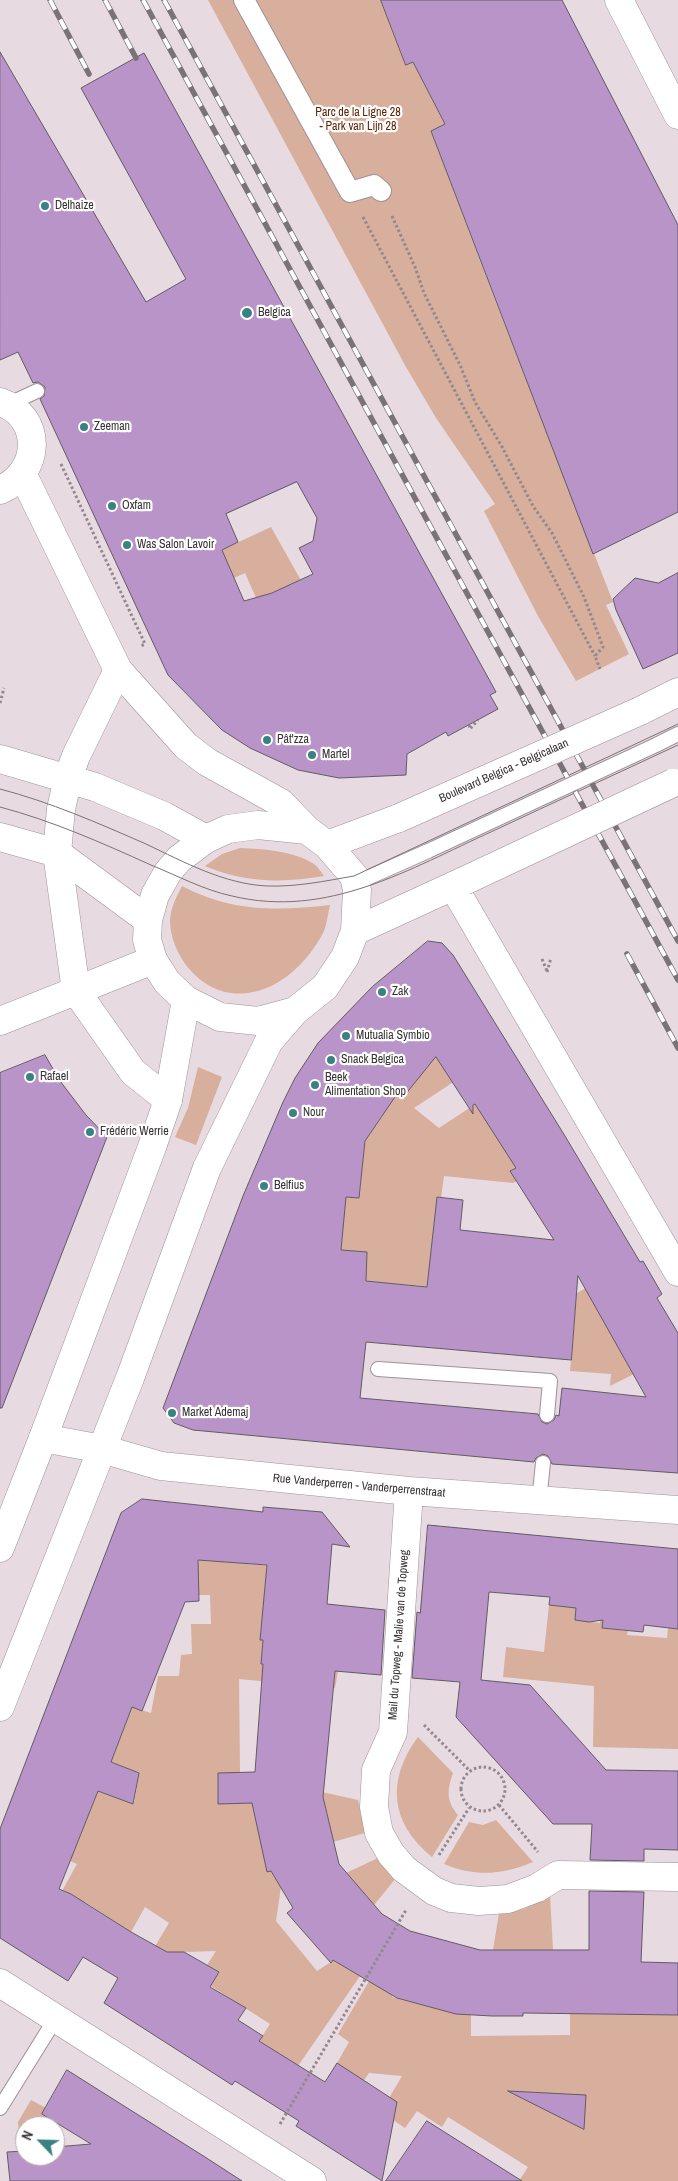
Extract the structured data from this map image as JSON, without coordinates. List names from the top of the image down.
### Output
{
  "streets": {
    "street": ["Boulevard Belgica - Belgicalaan", "Rue Vanderperren - Vanderperrenstraat", "Mail du Topweg - Malie van de Topweg"]
  },
  "crossings": [
    ["Rue Vanderperren - Vanderperrenstraat", "Mail du Topweg - Malie van de Topweg"]
  ],
  "parks": ["Parc de la Ligne 28 - Park van Lijn 28"],
  "places": [
    "Delhaize",
    "Belgica",
    "Zeeman",
    "Oxfam",
    "Was Salon Lavoir",
    "Pât'zza",
    "Martel",
    "Zak",
    "Mutualia Symbio",
    "Snack Belgica",
    "Rafael",
    "Beek Alimentation Shop",
    "Nour",
    "Frédéric Werrie",
    "Belfius",
    "Market Ademaj"
  ],
  "north": "top left"
}
